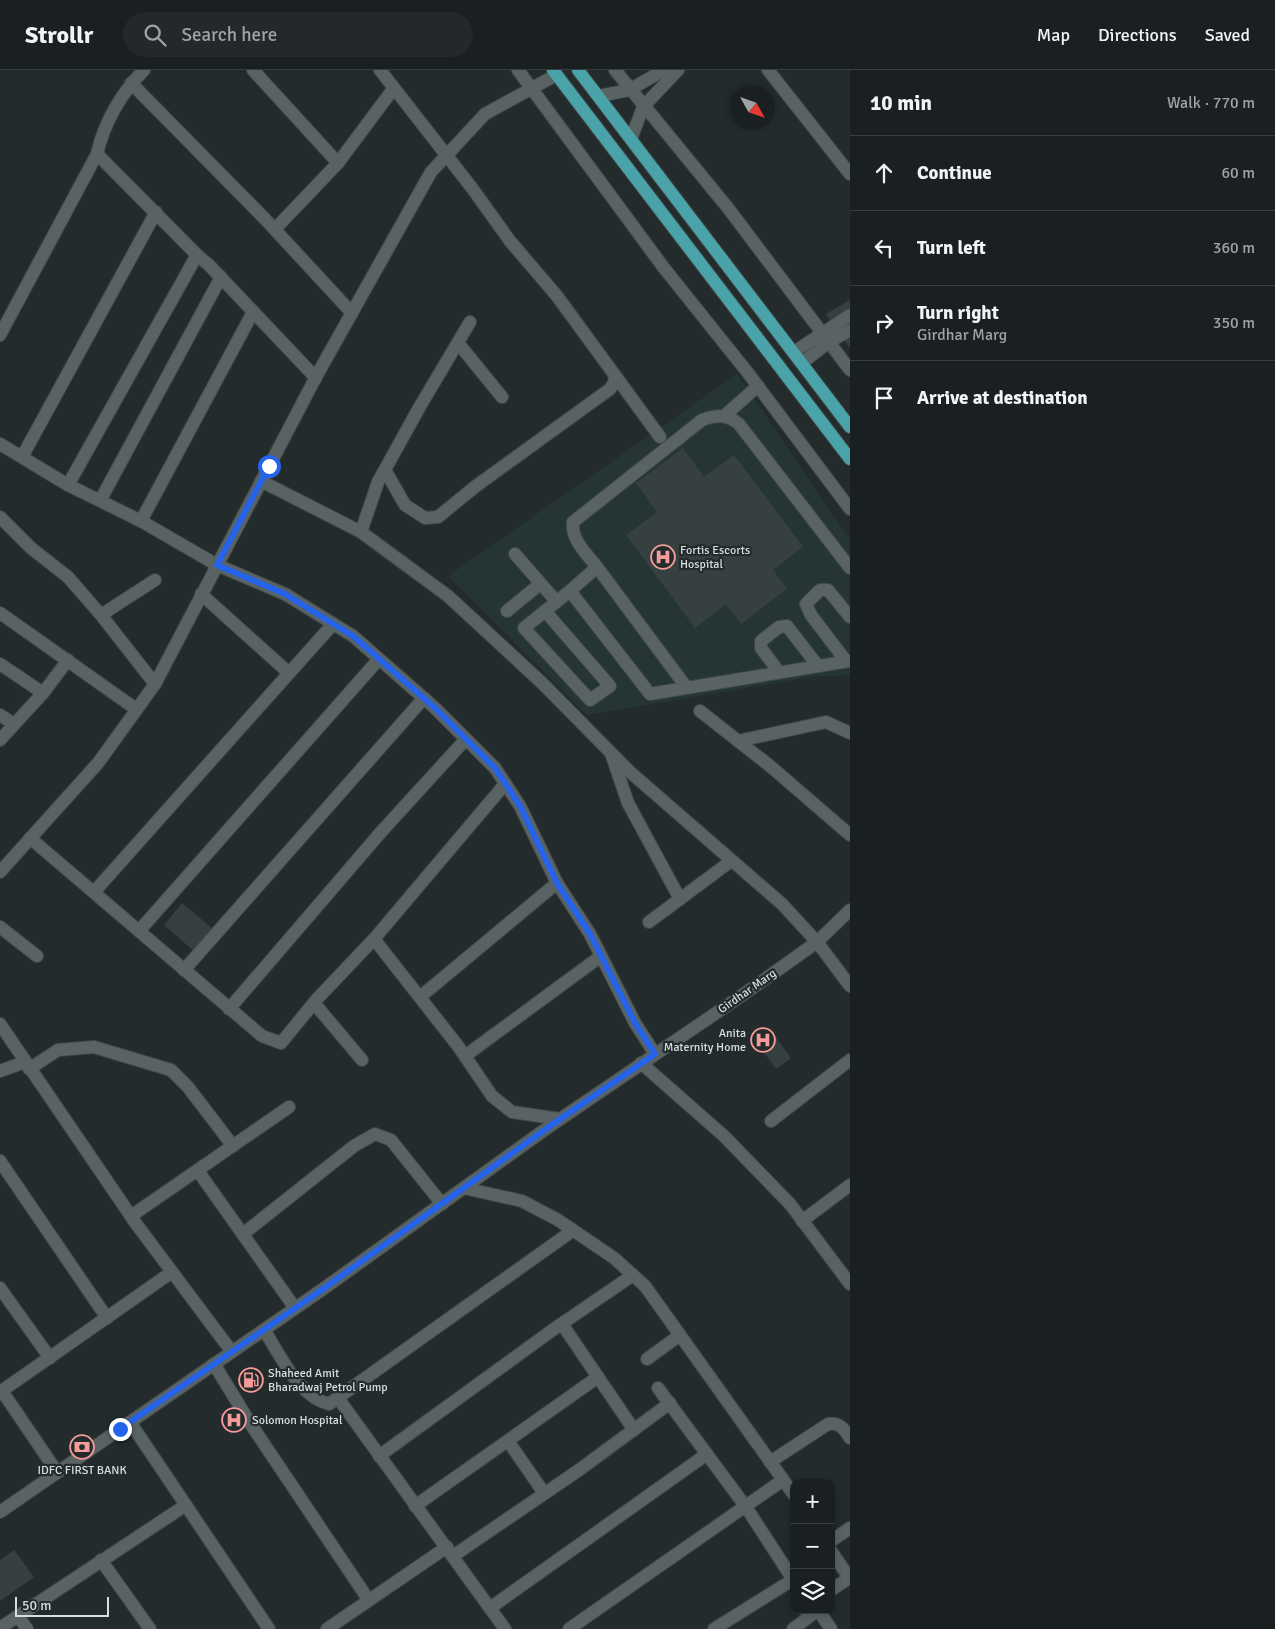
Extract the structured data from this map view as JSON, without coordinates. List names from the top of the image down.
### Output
{
  "streets": {
    "street": ["Girdhar Marg"]
  },
  "places": {
    "hospital": ["Fortis Escorts Hospital", "Anita Maternity Home", "Solomon Hospital"],
    "fuel station": ["Shaheed Amit Bharadwaj Petrol Pump"],
    "bank": ["IDFC FIRST BANK"]
  },
  "scale_bar": "50 m",
  "north": "bottom right",
  "page": {
    "header": "Strollr",
    "search": "Search here",
    "nav": ["Map", "Directions", "Saved"],
    "heading": ["10 min", "Walk · 770 m"],
    "list": [
      ["Continue", "60 m"],
      ["Turn left", "360 m"],
      ["Turn right", "Girdhar Marg", "350 m"],
      "Arrive at destination"
    ],
    "map_buttons": ["+", "−"],
    "scale": "50 m"
  }
}
